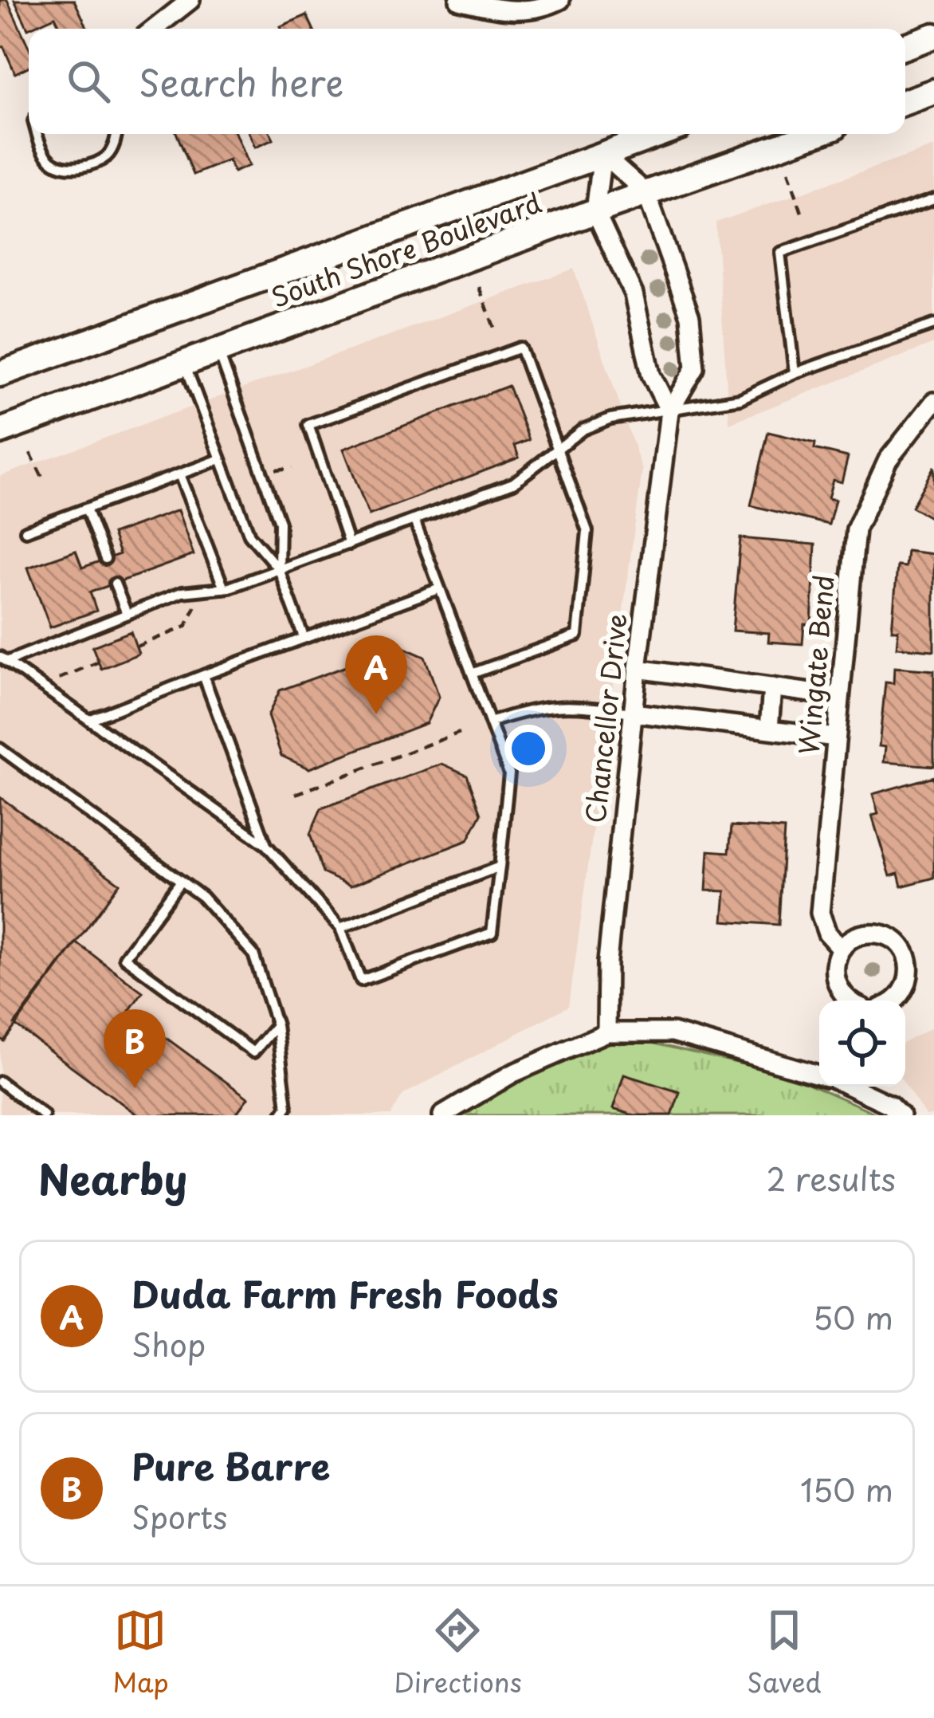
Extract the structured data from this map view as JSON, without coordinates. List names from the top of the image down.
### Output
{
  "streets": {
    "street": ["South Shore Boulevard", "Wingate Bend", "Chancellor Drive"]
  },
  "crossings": [
    ["South Shore Boulevard", "Chancellor Drive"]
  ],
  "page": {
    "search": "Search here",
    "pins": ["A", "B"],
    "heading": ["Nearby", "2 results"],
    "list": [
      {
        "mark": "A",
        "name": "Duda Farm Fresh Foods",
        "note": "Shop",
        "value": "50 m"
      },
      {
        "mark": "B",
        "name": "Pure Barre",
        "note": "Sports",
        "value": "150 m"
      }
    ],
    "nav": ["Map", "Directions", "Saved"]
  }
}
